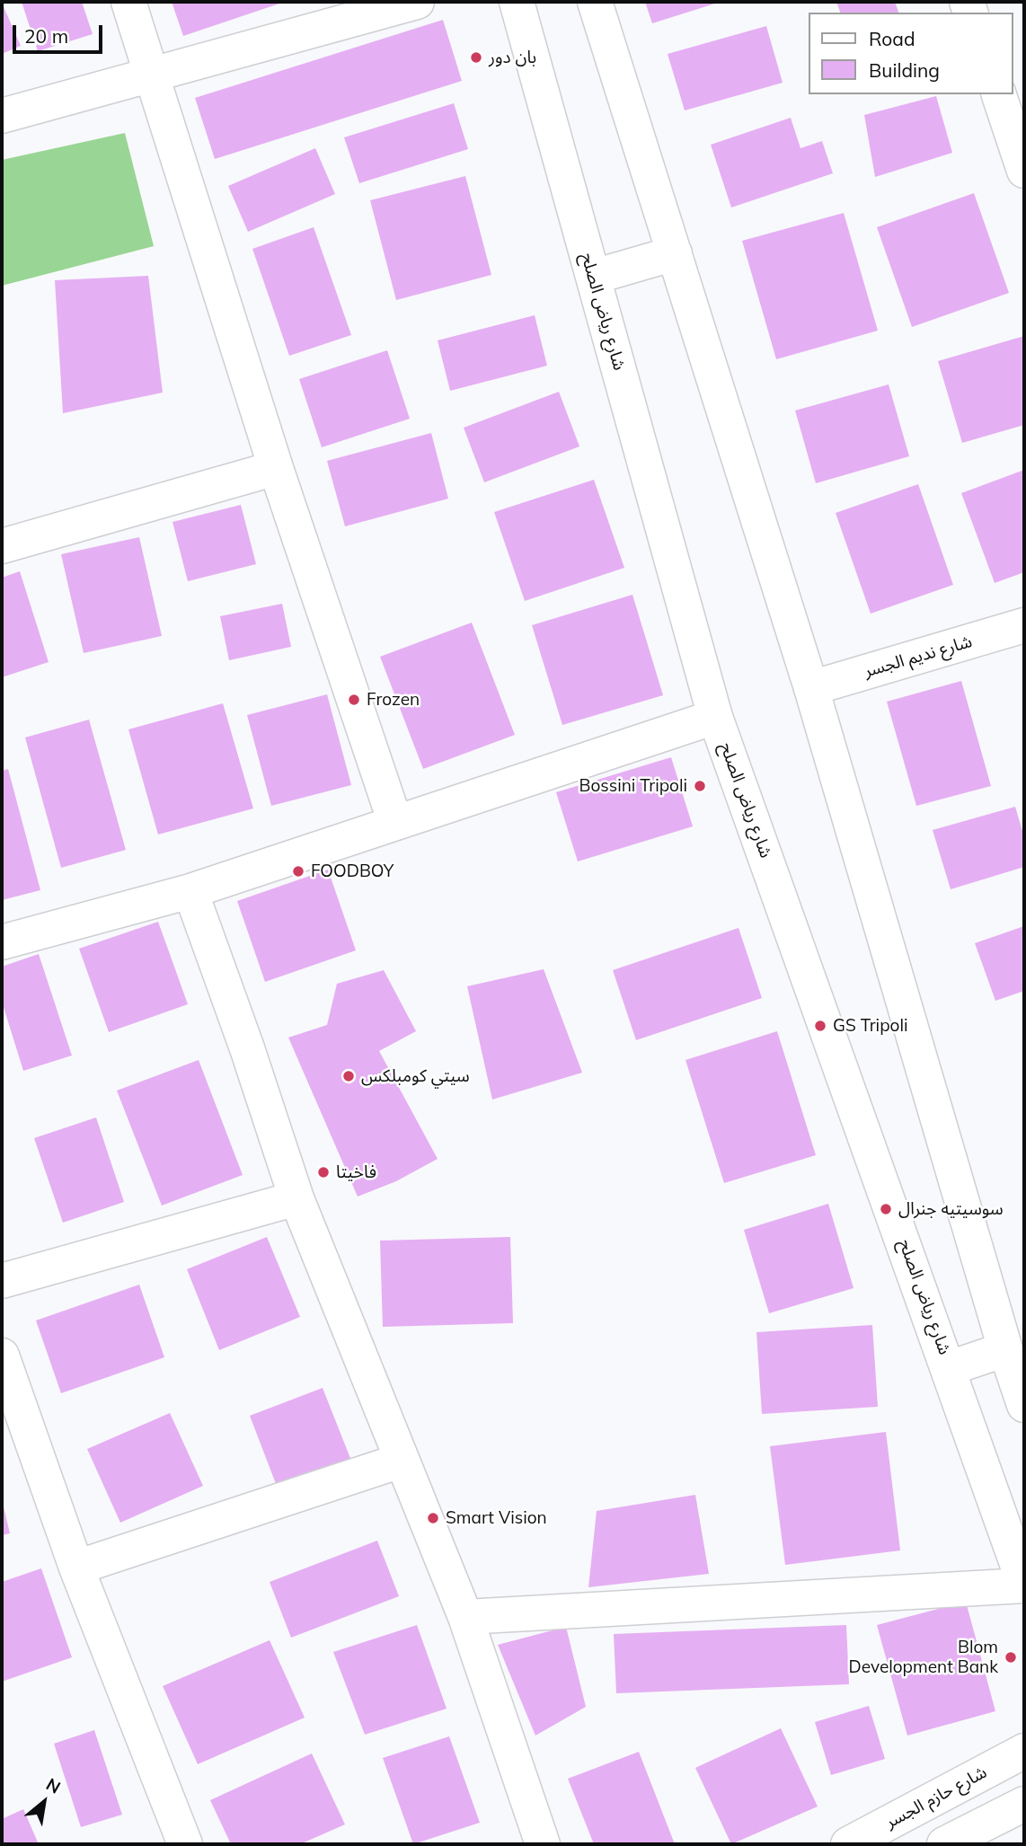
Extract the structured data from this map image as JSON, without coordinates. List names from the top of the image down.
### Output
{
  "streets": {
    "street": ["شارع رياض الصلح", "شارع نديم الجسر", "شارع حازم الجسر"]
  },
  "places": [
    "بان دور",
    "Frozen",
    "Bossini Tripoli",
    "FOODBOY",
    "GS Tripoli",
    "سيتي كومبلكس",
    "فاخيتا",
    "سوسيتيه جنرال",
    "Smart Vision",
    "Blom Development Bank"
  ],
  "legend": ["Road", "Building"],
  "scale_bar": "20 m",
  "north": "top right"
}
